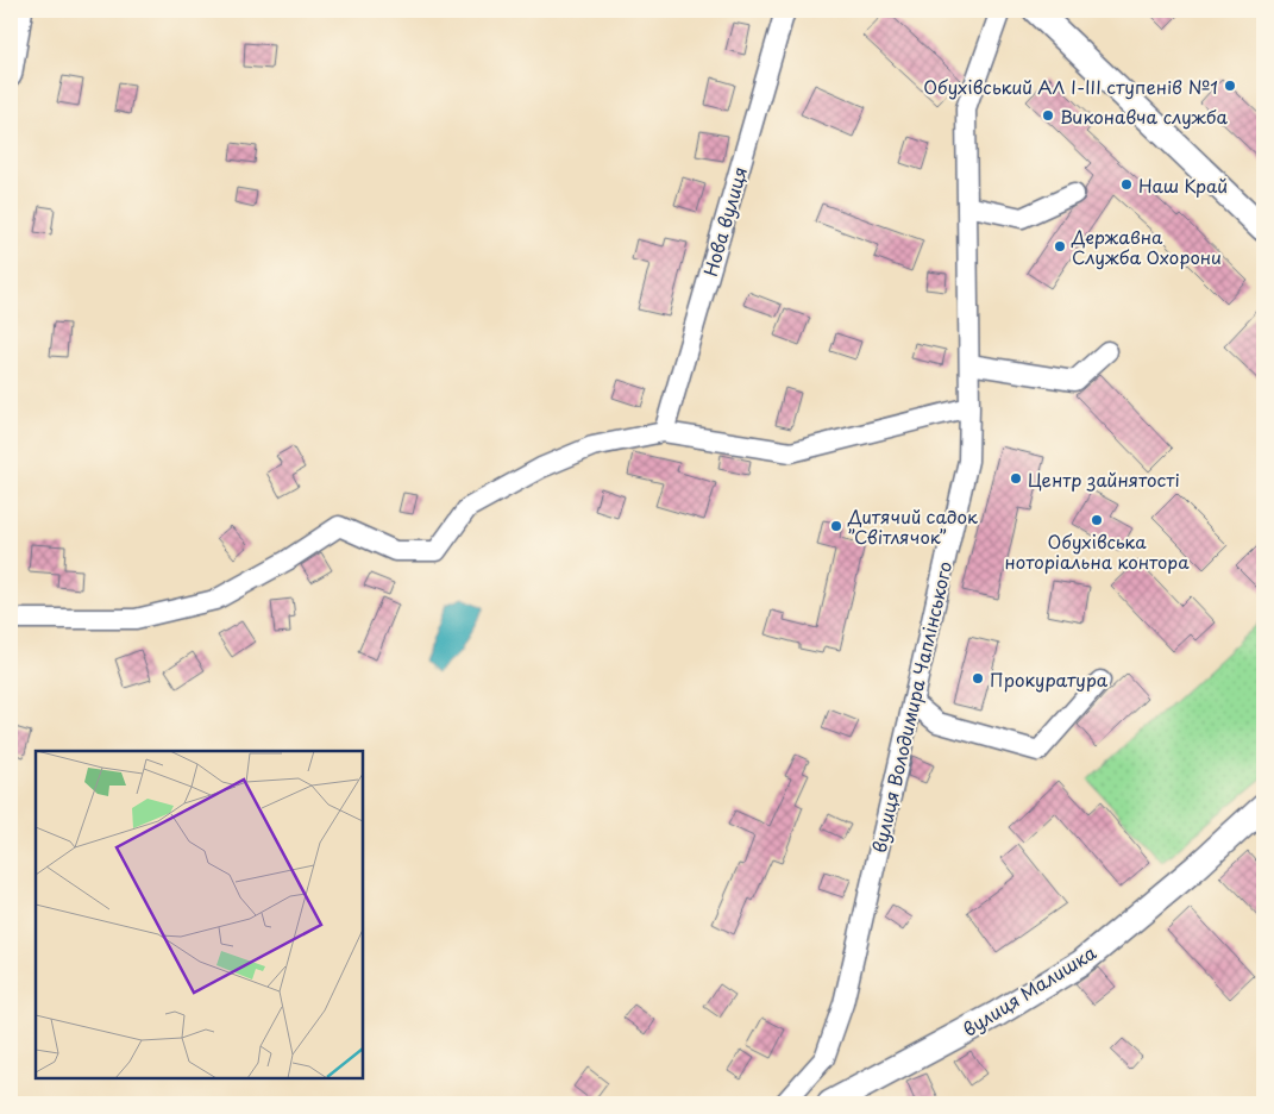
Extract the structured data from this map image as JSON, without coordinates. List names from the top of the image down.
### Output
{
  "streets": {
    "main road": ["вулиця Малишка"],
    "street": ["Нова вулиця", "вулиця Володимира Чаплінського"]
  },
  "places": [
    "Обухівський АЛ І-ІІІ ступенів №1",
    "Виконавча служба",
    "Наш Край",
    "Державна Служба Охорони",
    "Центр зайнятості",
    "Обухівська ноторіальна контора",
    "Дитячий садок ”Світлячок”",
    "Прокуратура"
  ]
}
